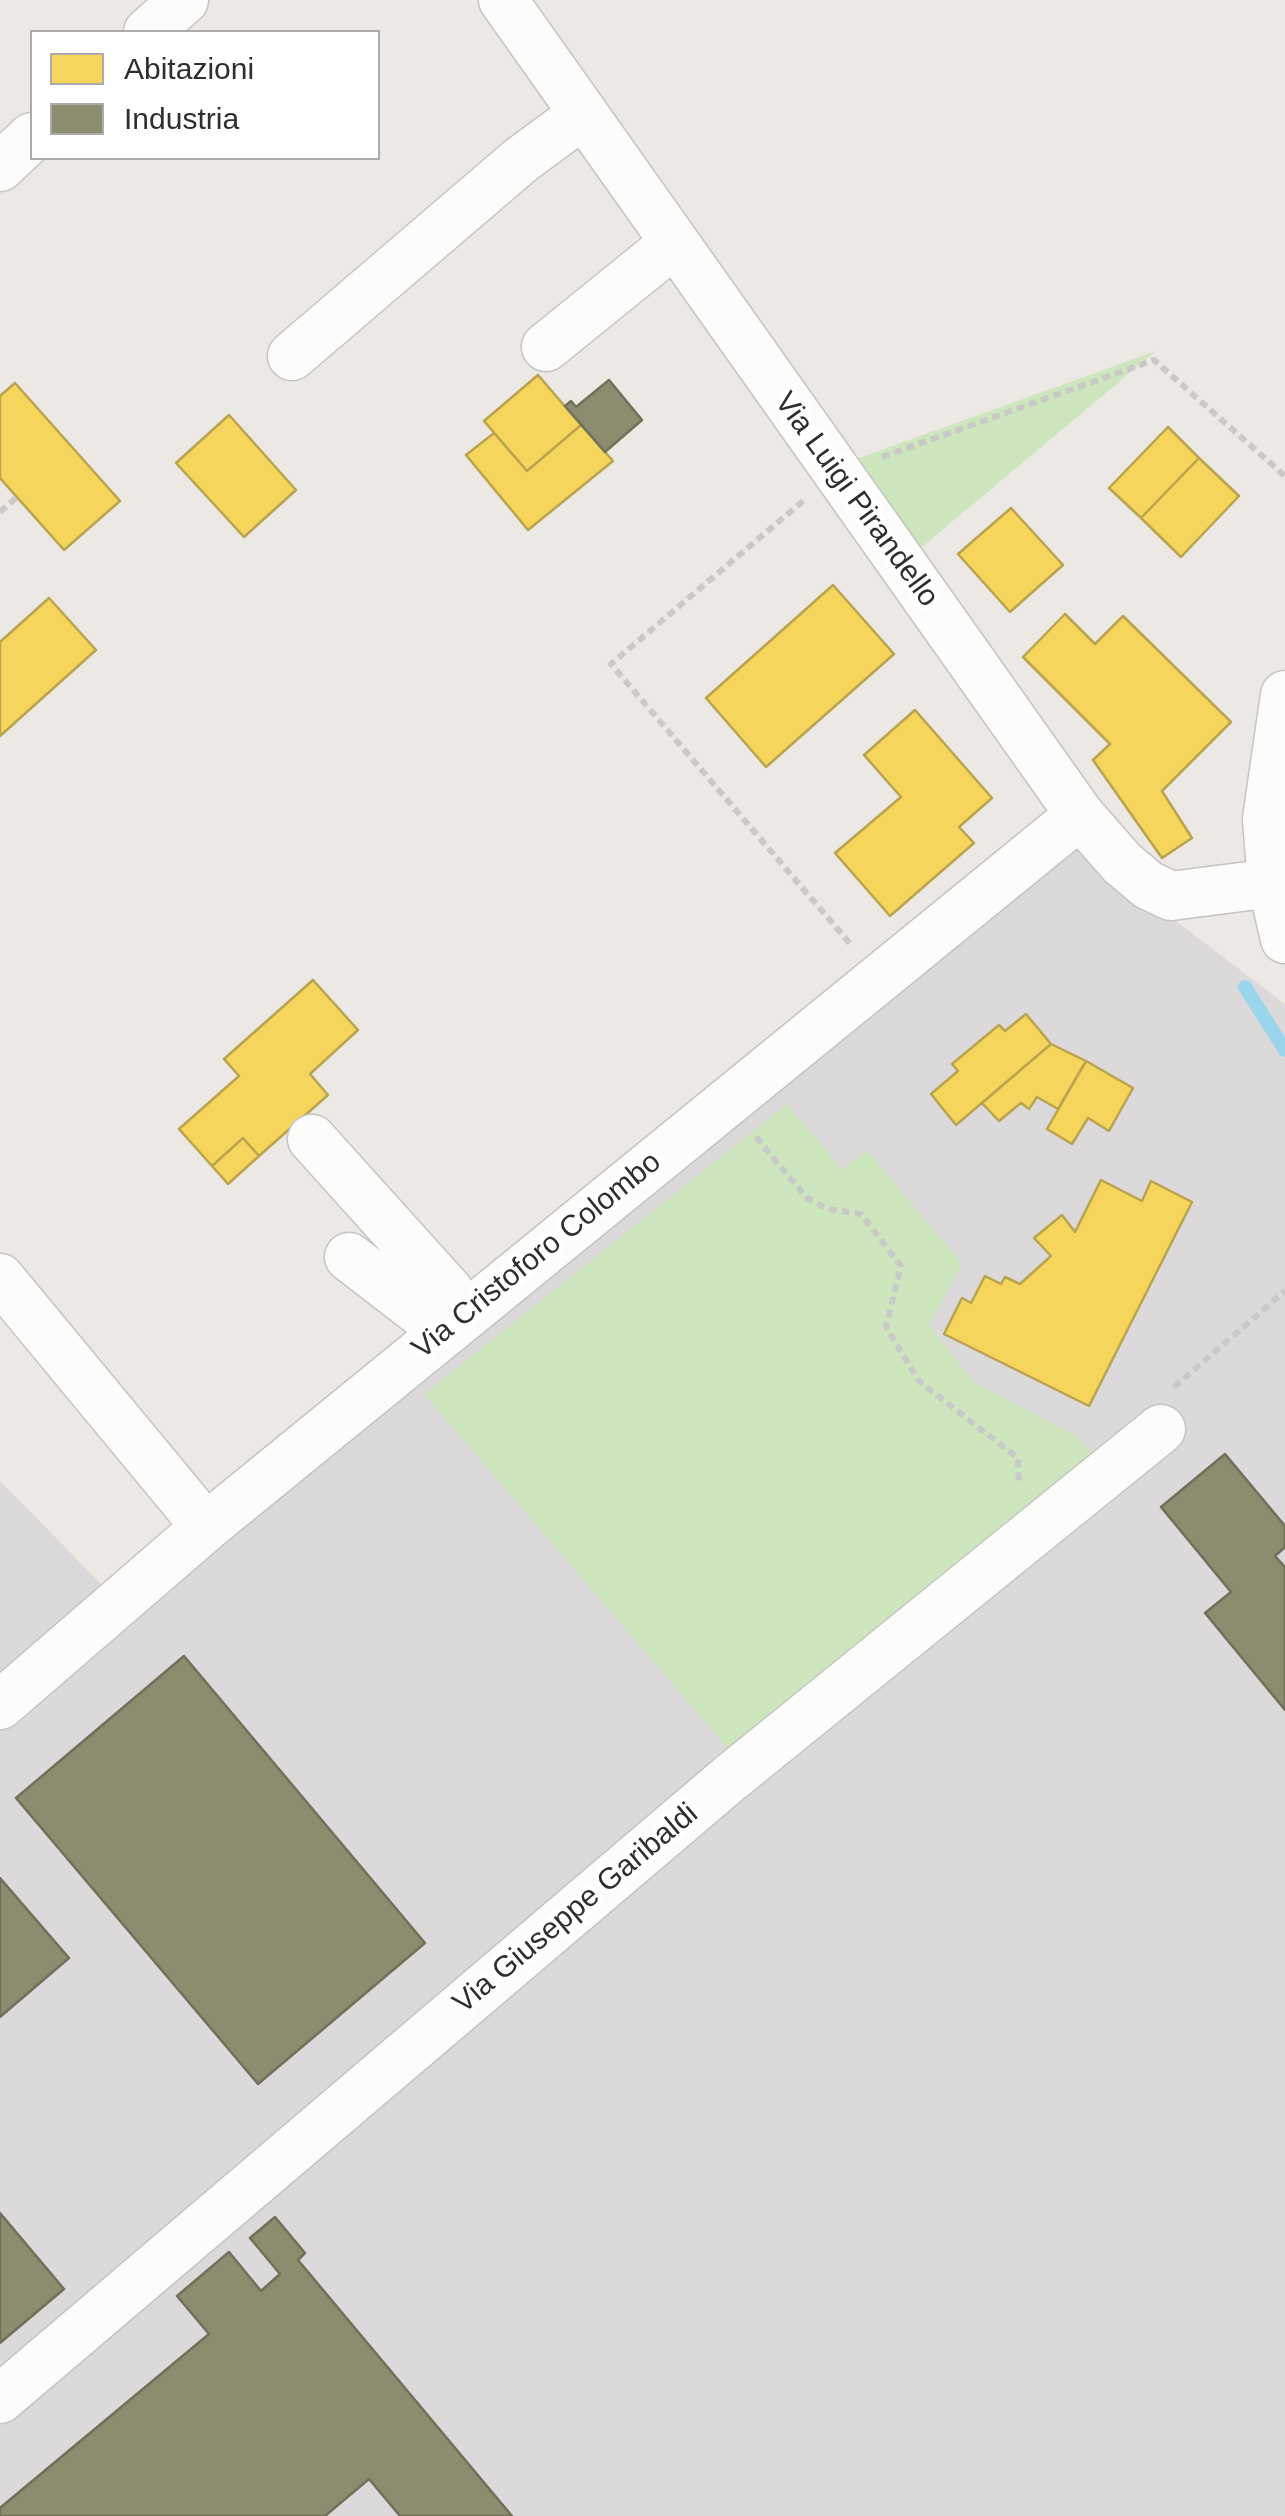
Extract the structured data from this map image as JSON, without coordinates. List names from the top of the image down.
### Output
{
  "streets": {
    "street": ["Via Luigi Pirandello", "Via Cristoforo Colombo", "Via Giuseppe Garibaldi"]
  },
  "crossings": [
    ["Via Luigi Pirandello", "Via Cristoforo Colombo"]
  ],
  "legend": ["Abitazioni", "Industria"]
}
